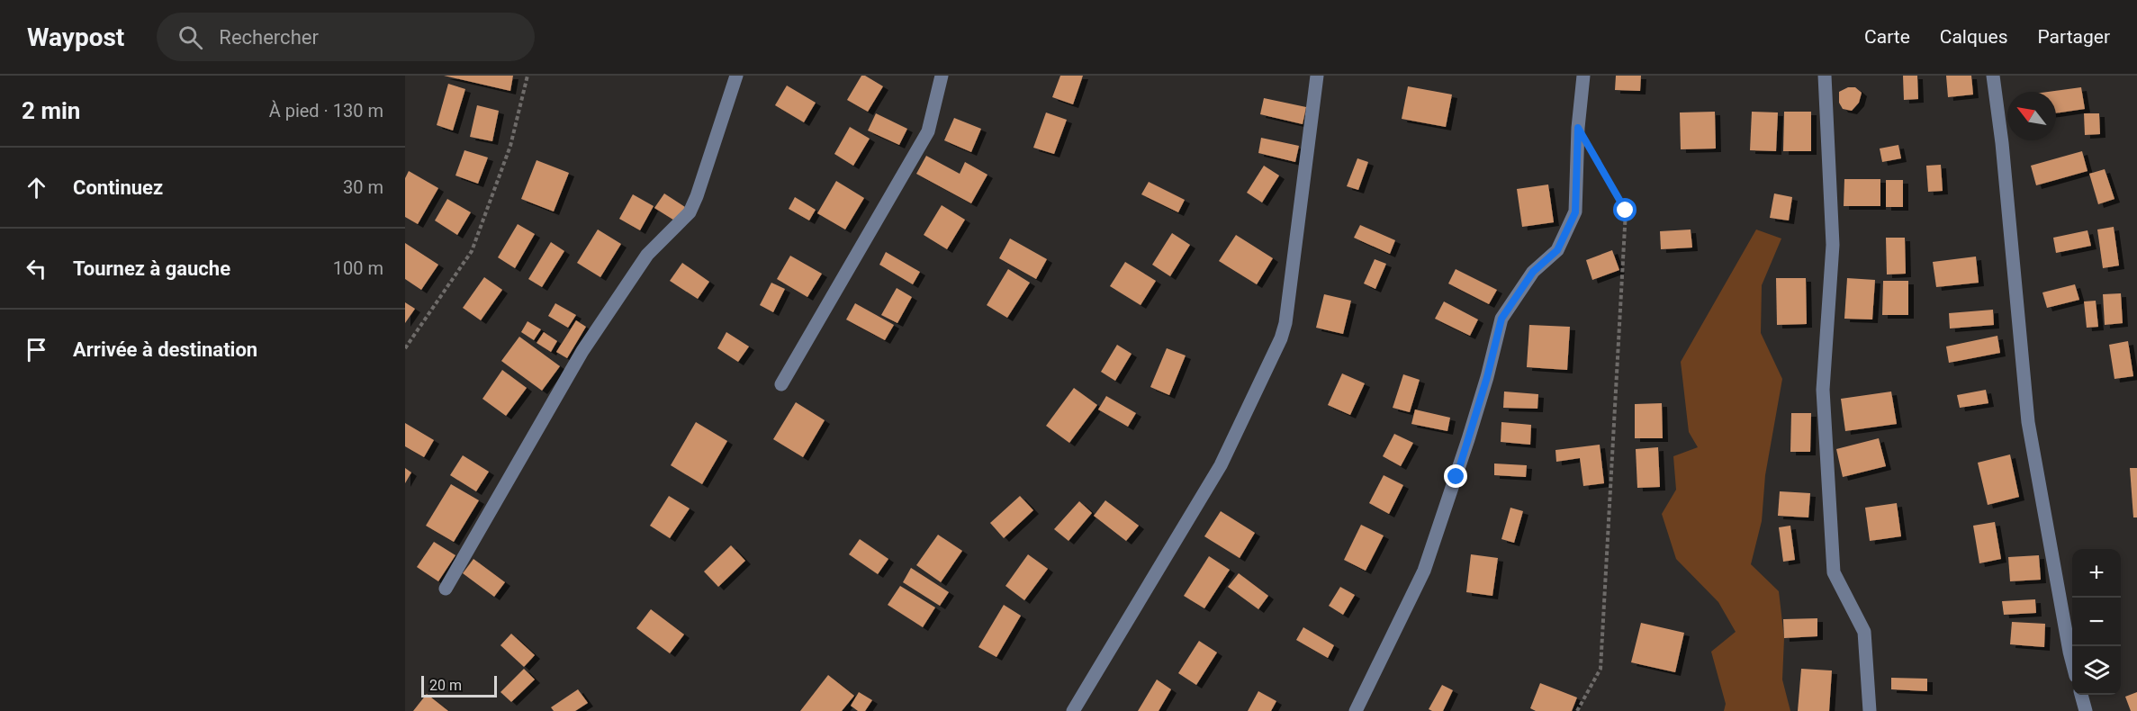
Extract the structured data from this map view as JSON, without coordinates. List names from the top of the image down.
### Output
{
  "scale_bar": "20 m",
  "north": "top left",
  "page": {
    "header": "Waypost",
    "search": "Rechercher",
    "nav": ["Carte", "Calques", "Partager"],
    "heading": ["2 min", "À pied · 130 m"],
    "list": [
      ["Continuez", "30 m"],
      ["Tournez à gauche", "100 m"],
      "Arrivée à destination"
    ],
    "map_buttons": ["+", "−"],
    "scale": "20 m"
  }
}
